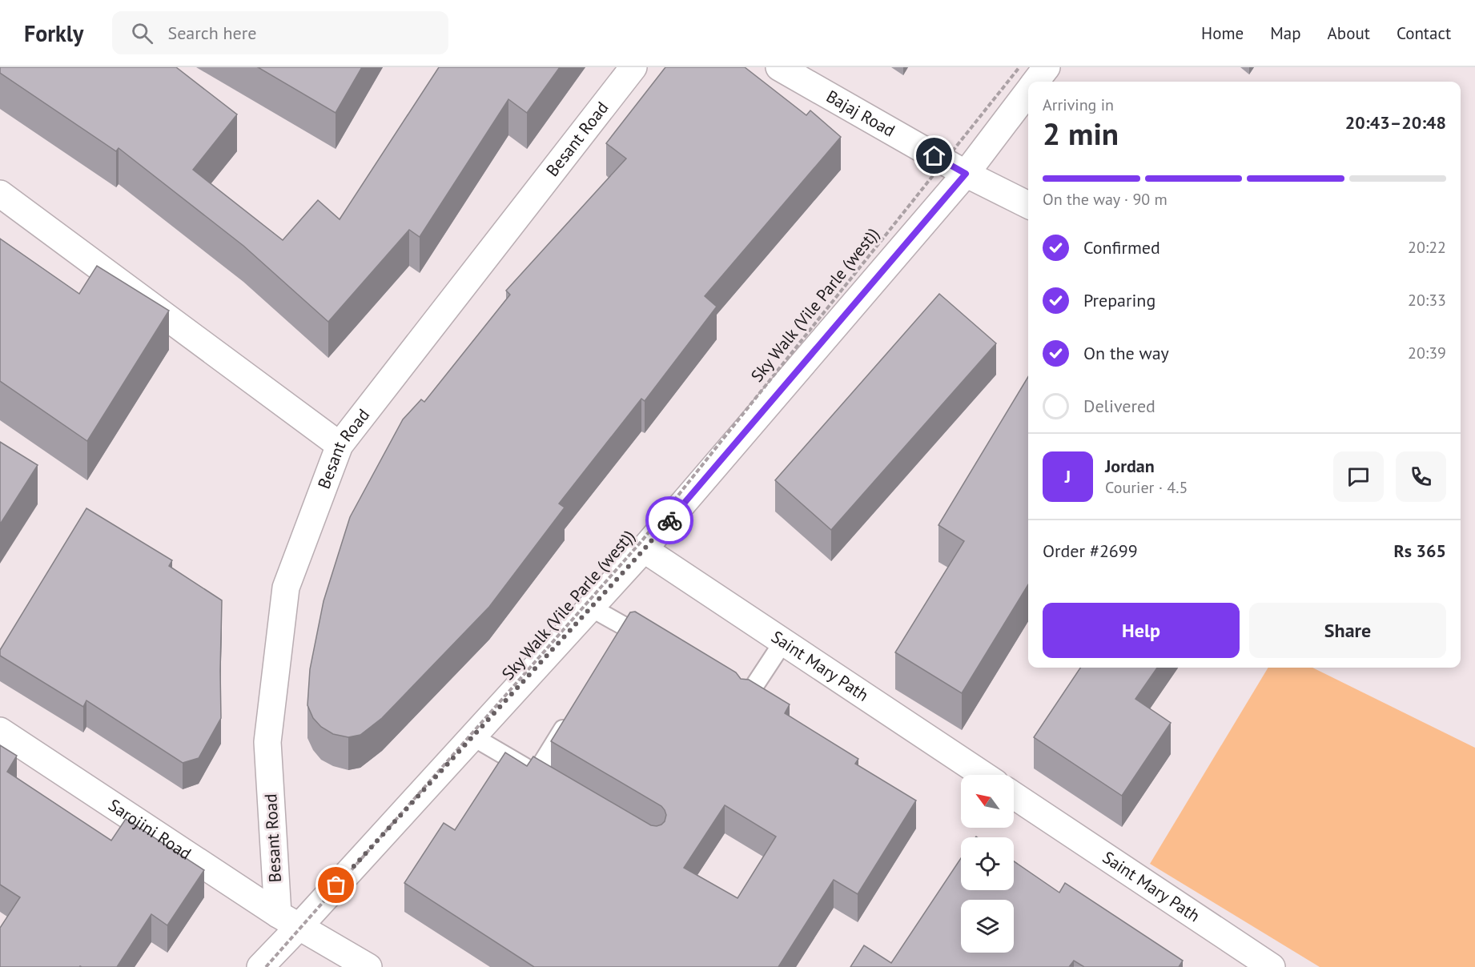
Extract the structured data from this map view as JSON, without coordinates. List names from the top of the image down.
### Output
{
  "streets": {
    "street": [
      "Bajaj Road",
      "Besant Road",
      "Saint Mary Path",
      "Sarojini Road"
    ],
    "path": ["Sky Walk (Vile Parle (west))"]
  },
  "crossings": [
    ["Besant Road", "Sarojini Road"]
  ],
  "north": "top left",
  "page": {
    "header": "Forkly",
    "search": "Search here",
    "nav": [
      "Home",
      "Map",
      "About",
      "Contact"
    ],
    "heading": ["2 min", "Arriving in", "20:43–20:48"],
    "panel": [
      "Jordan",
      "Courier · 4.5",
      "Order #2699",
      "Rs 365"
    ],
    "bar": "On the way · 90 m",
    "list": [
      ["Confirmed", "20:22"],
      ["Preparing", "20:33"],
      ["On the way", "20:39"],
      "Delivered"
    ],
    "round": "J",
    "buttons": ["Help", "Share"]
  }
}
